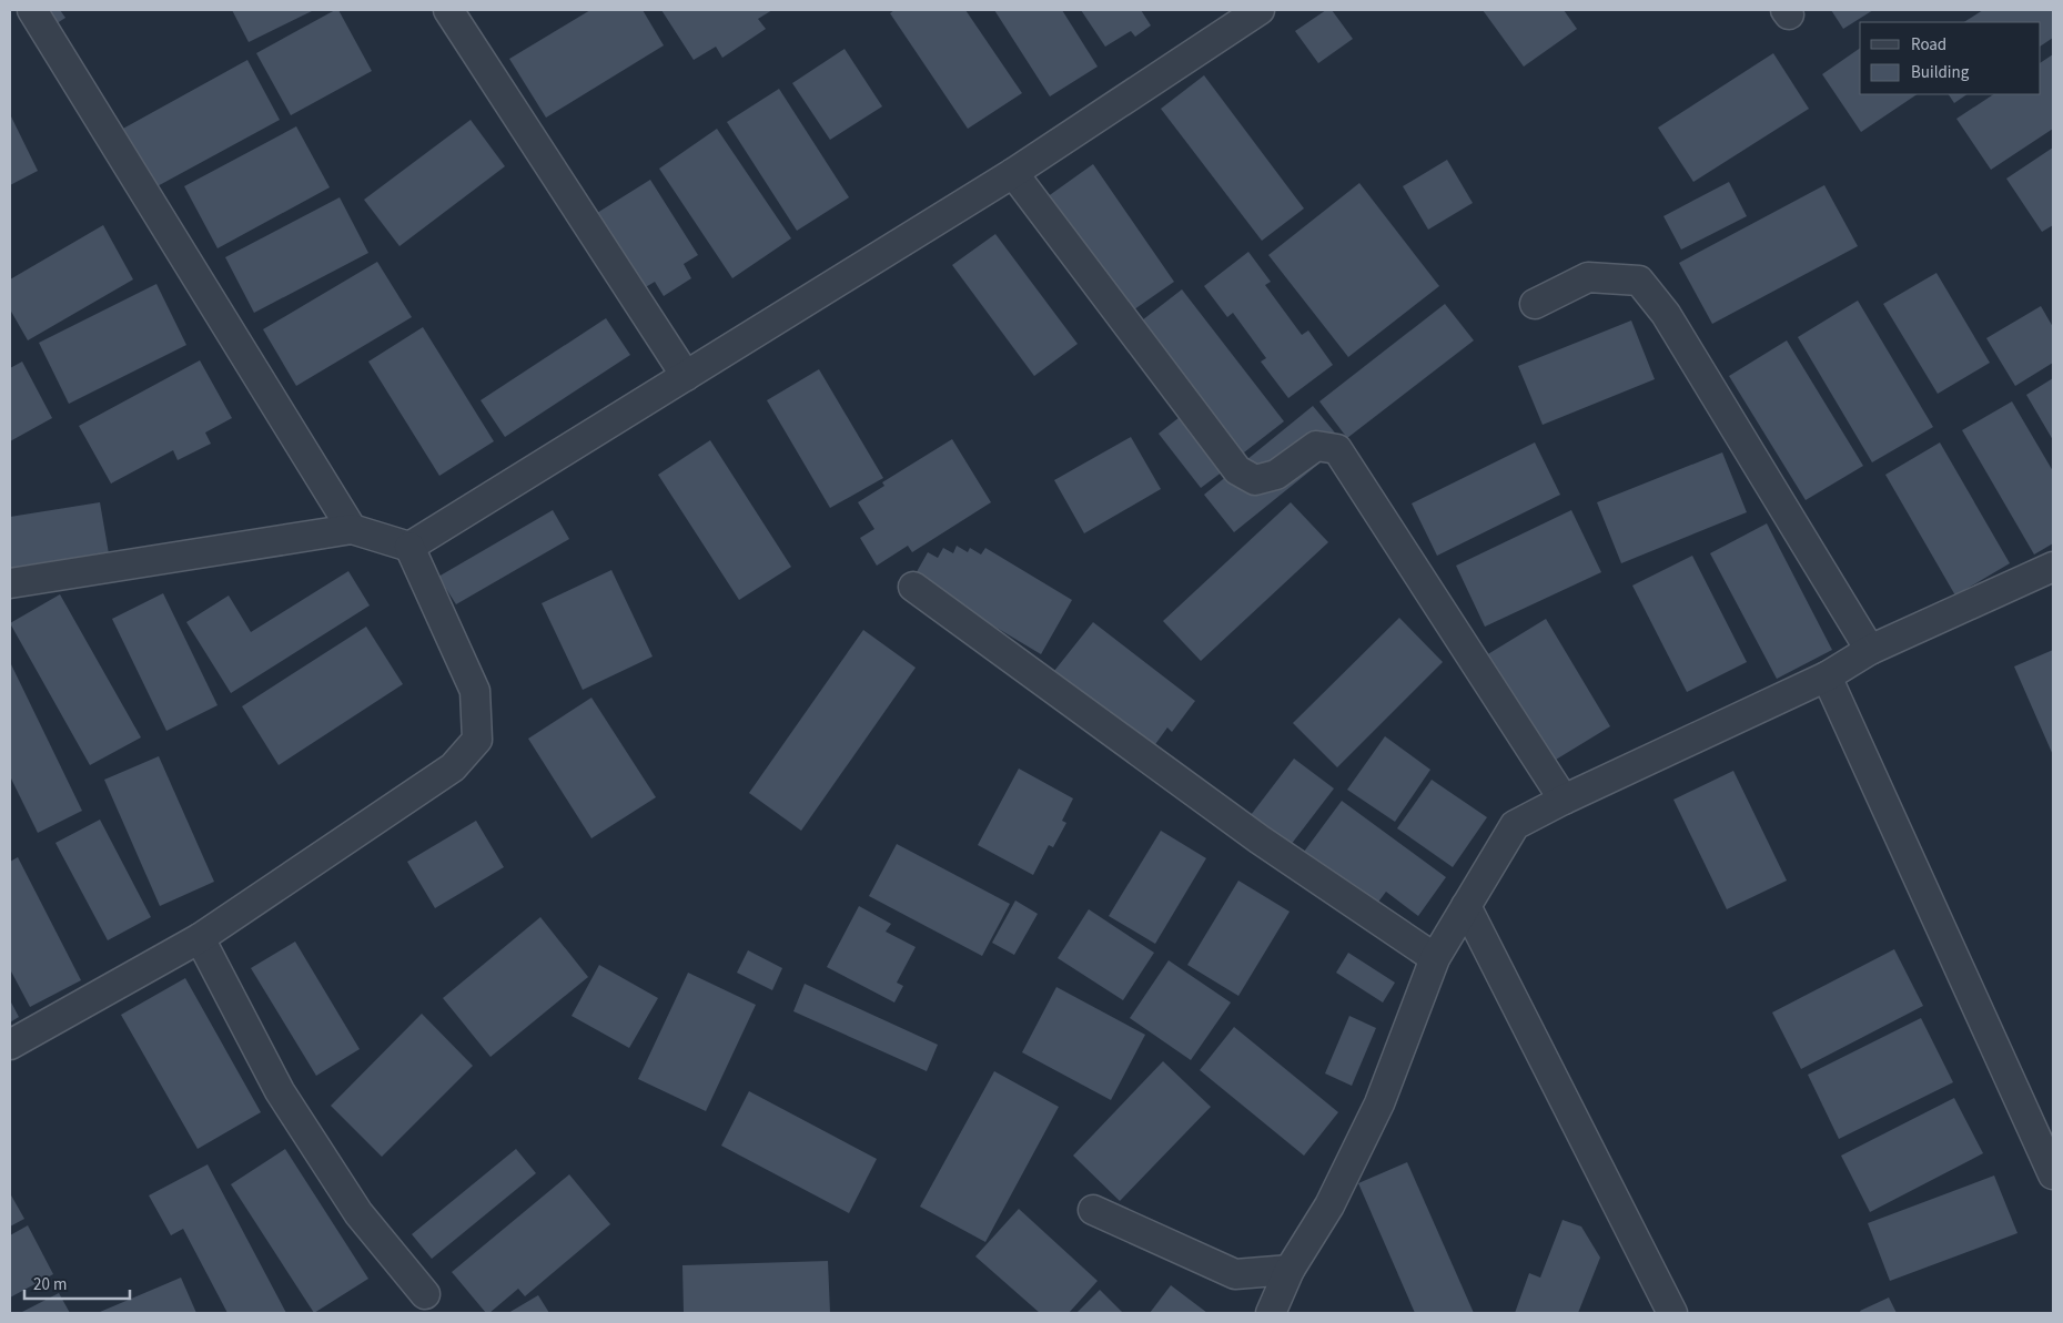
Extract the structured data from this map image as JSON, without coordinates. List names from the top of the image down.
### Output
{
  "legend": ["Road", "Building"],
  "scale_bar": "20 m"
}
